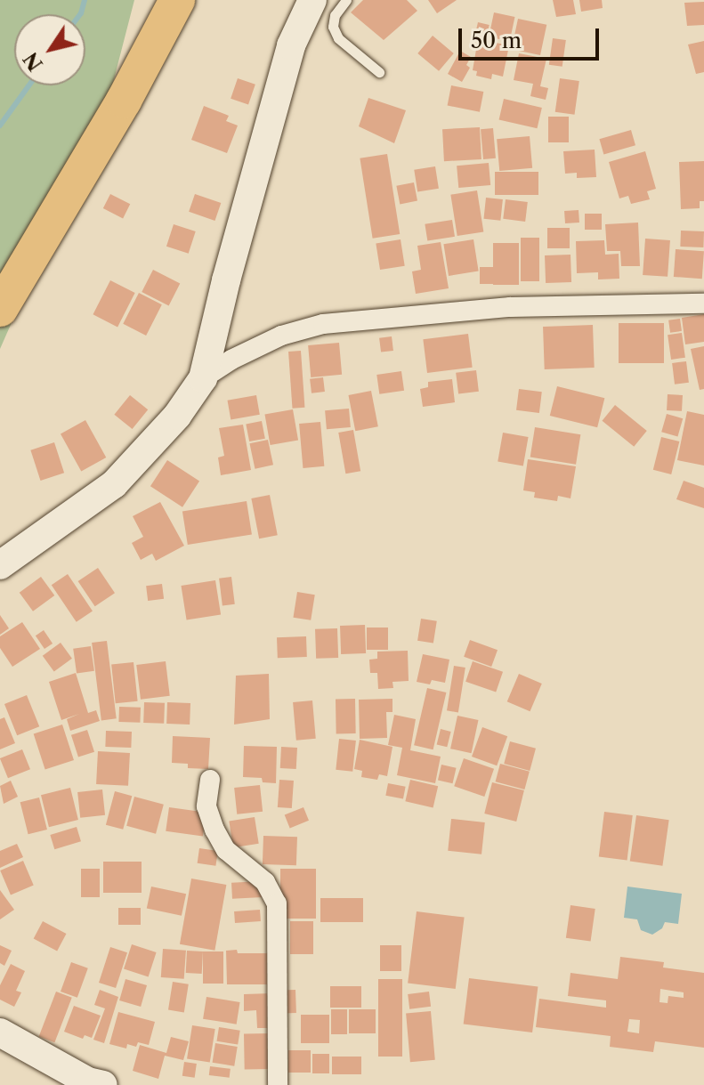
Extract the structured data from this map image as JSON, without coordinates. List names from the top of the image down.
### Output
{
  "scale_bar": "50 m",
  "north": "bottom left"
}
